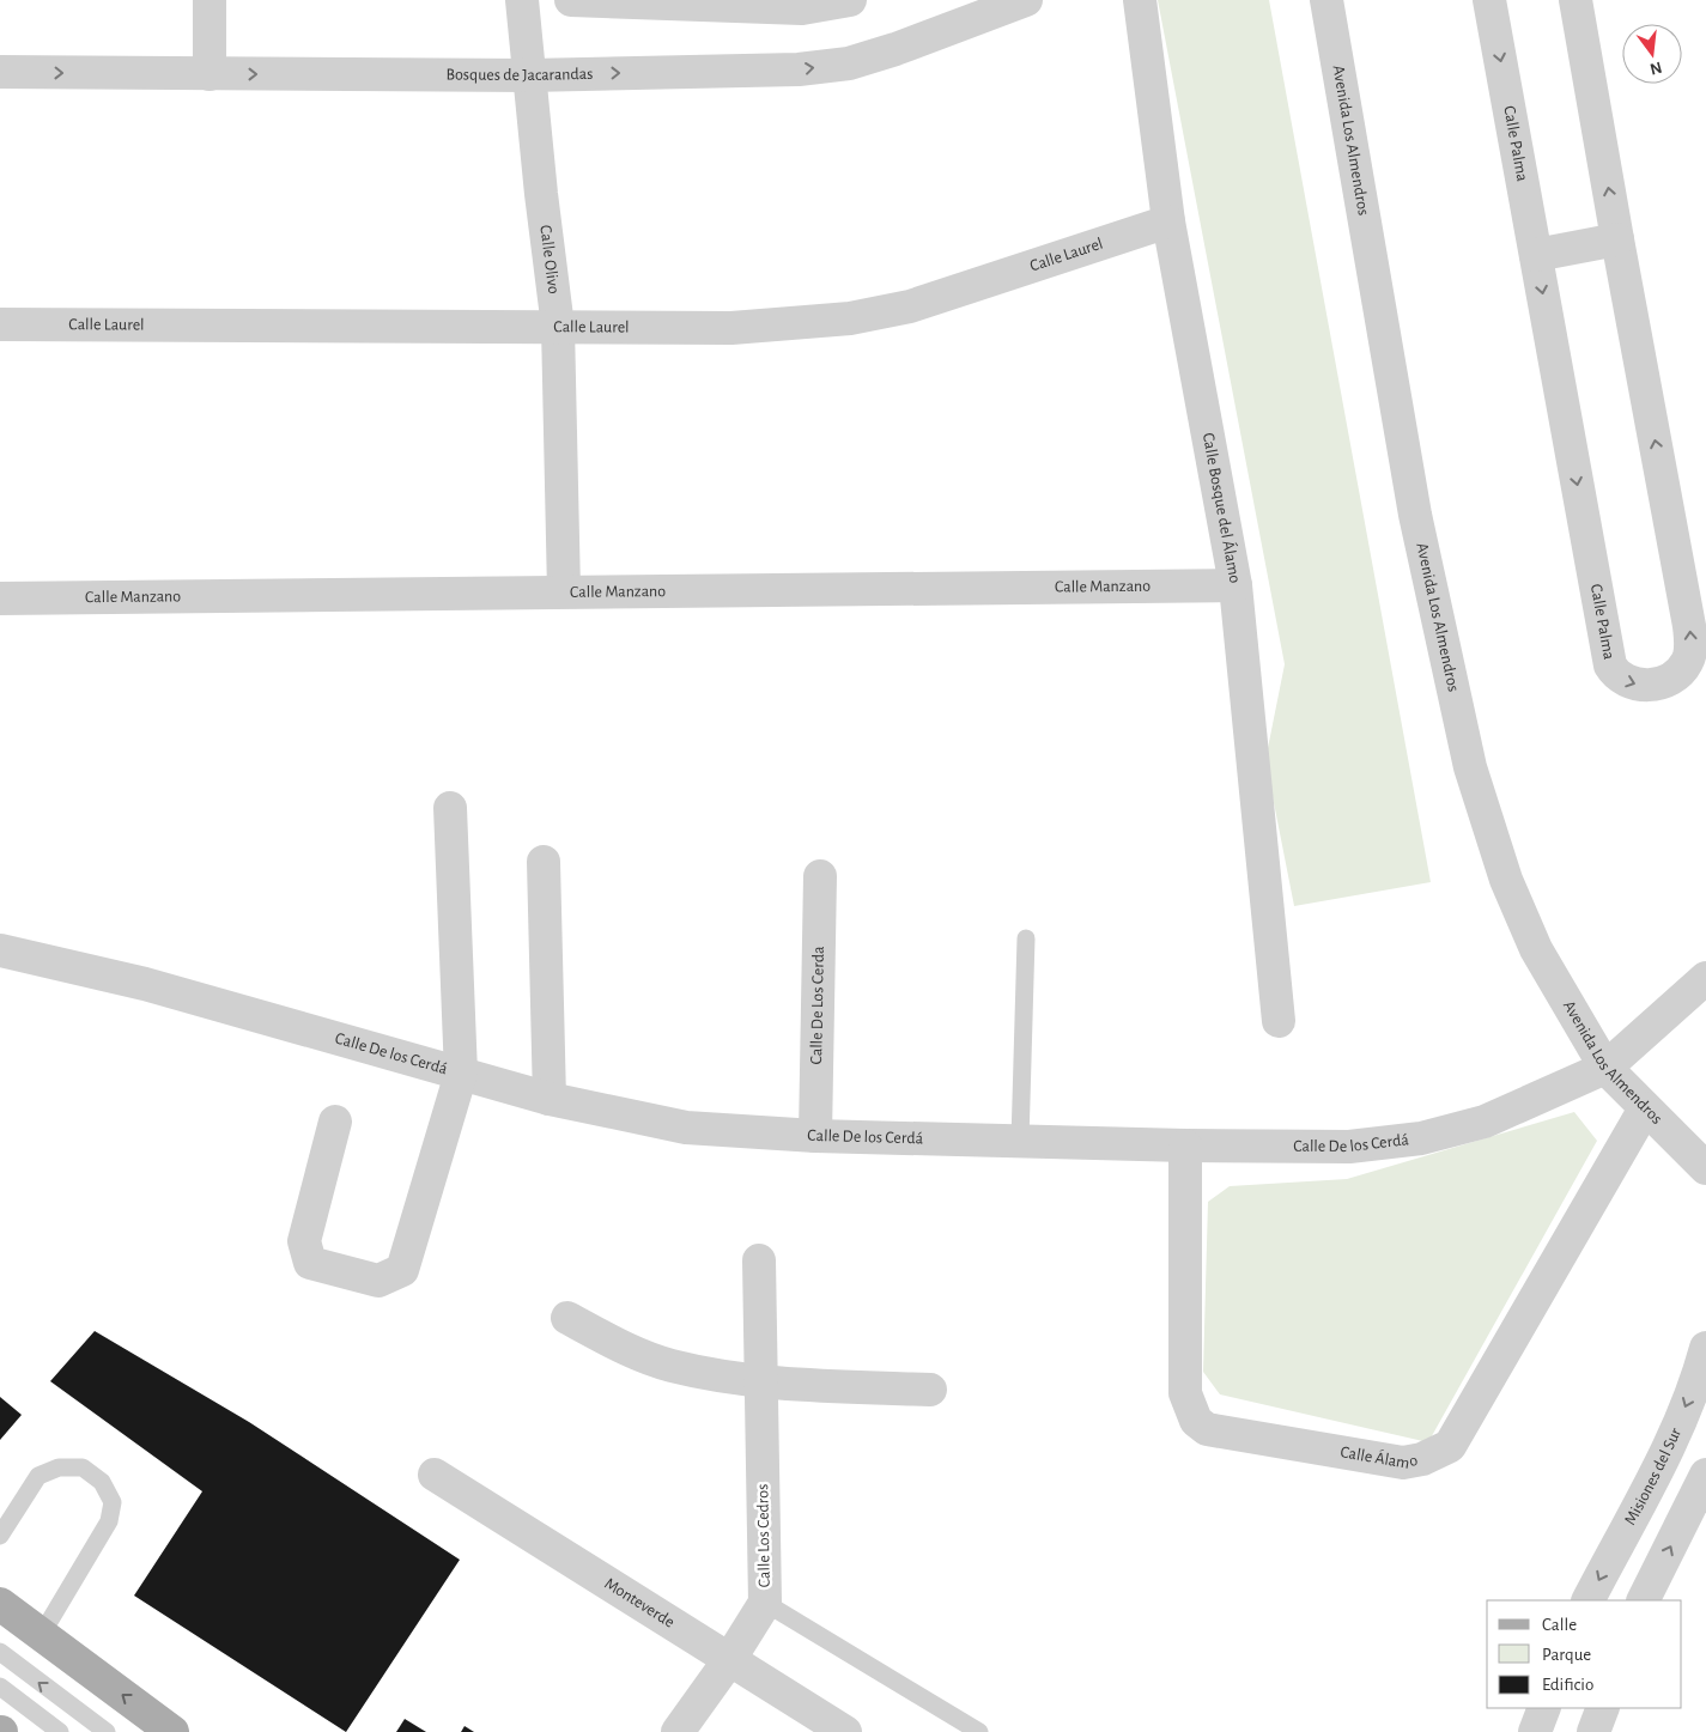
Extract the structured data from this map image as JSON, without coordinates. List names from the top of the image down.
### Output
{
  "streets": {
    "street": [
      "Bosques de Jacarandas",
      "Avenida Los Almendros",
      "Calle Palma",
      "Calle Laurel",
      "Calle Olivo",
      "Calle Bosque del Álamo",
      "Calle Manzano",
      "Calle De Los Cerda",
      "Calle De los Cerdá",
      "Calle Álamo",
      "Misiones del Sur",
      "Calle Los Cedros",
      "Monteverde"
    ]
  },
  "crossings": [
    ["Bosques de Jacarandas", "Calle Olivo"],
    ["Avenida Los Almendros", "Calle De los Cerdá"],
    ["Avenida Los Almendros", "Calle Álamo"],
    ["Calle Laurel", "Calle Olivo"],
    ["Calle Laurel", "Calle Bosque del Álamo"],
    ["Calle Olivo", "Calle Manzano"],
    ["Calle Bosque del Álamo", "Calle Manzano"],
    ["Calle De Los Cerda", "Calle De los Cerdá"],
    ["Calle De los Cerdá", "Calle Álamo"],
    ["Calle Los Cedros", "Monteverde"]
  ],
  "one_way": ["Bosques de Jacarandas"],
  "legend": ["Calle", "Parque", "Edificio"],
  "north": "bottom"
}
